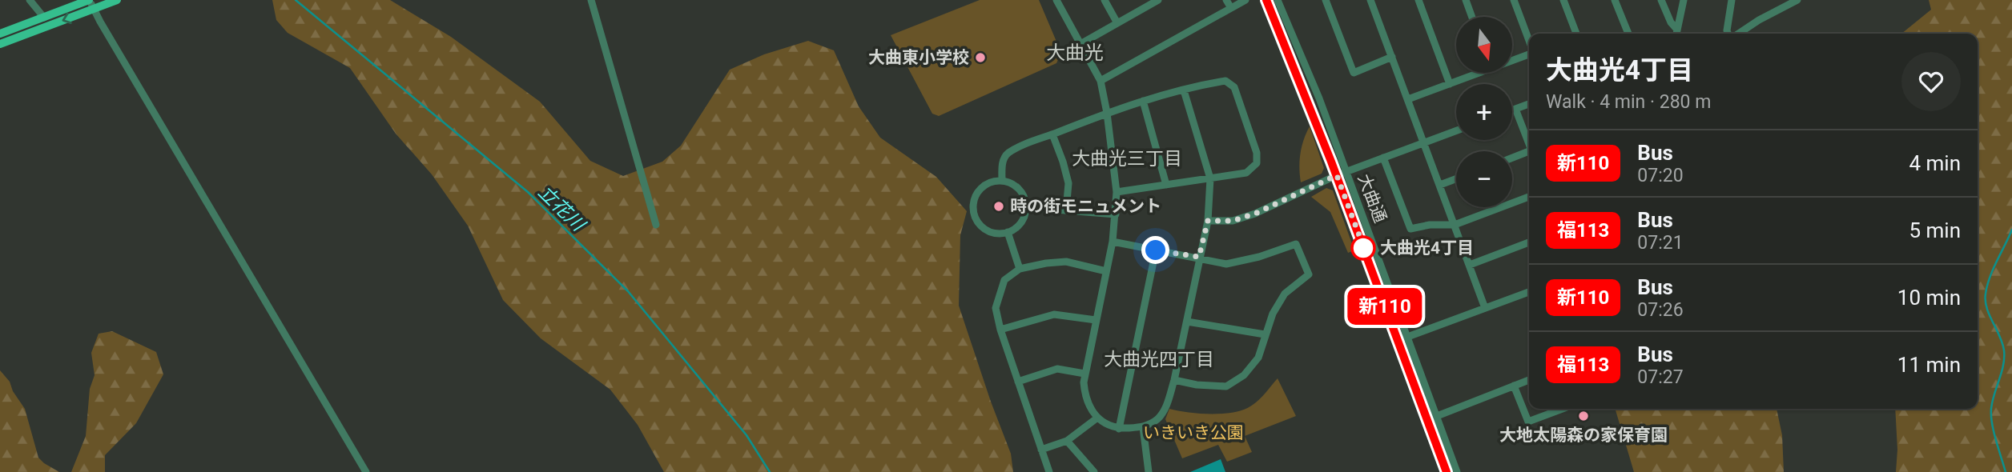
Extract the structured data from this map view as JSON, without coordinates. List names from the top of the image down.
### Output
{
  "streets": {
    "street": ["大曲通"]
  },
  "districts": ["大曲光", "大曲光三丁目", "大曲光四丁目"],
  "water": ["立花川"],
  "parks": ["いきいき公園"],
  "places": [
    "大曲東小学校",
    "時の街モニュメント",
    "大曲光4丁目",
    "大地太陽森の家保育園"
  ],
  "lines": ["bus line 新110"],
  "north": "bottom",
  "page": {
    "on_map": "新110",
    "map_buttons": ["+", "−"],
    "heading": ["大曲光4丁目", "Walk · 4 min · 280 m"],
    "list": [
      {
        "mark": "新110",
        "name": "Bus",
        "note": "07:20",
        "value": "4 min"
      },
      {
        "mark": "福113",
        "name": "Bus",
        "note": "07:21",
        "value": "5 min"
      },
      {
        "mark": "新110",
        "name": "Bus",
        "note": "07:26",
        "value": "10 min"
      },
      {
        "mark": "福113",
        "name": "Bus",
        "note": "07:27",
        "value": "11 min"
      }
    ]
  }
}
